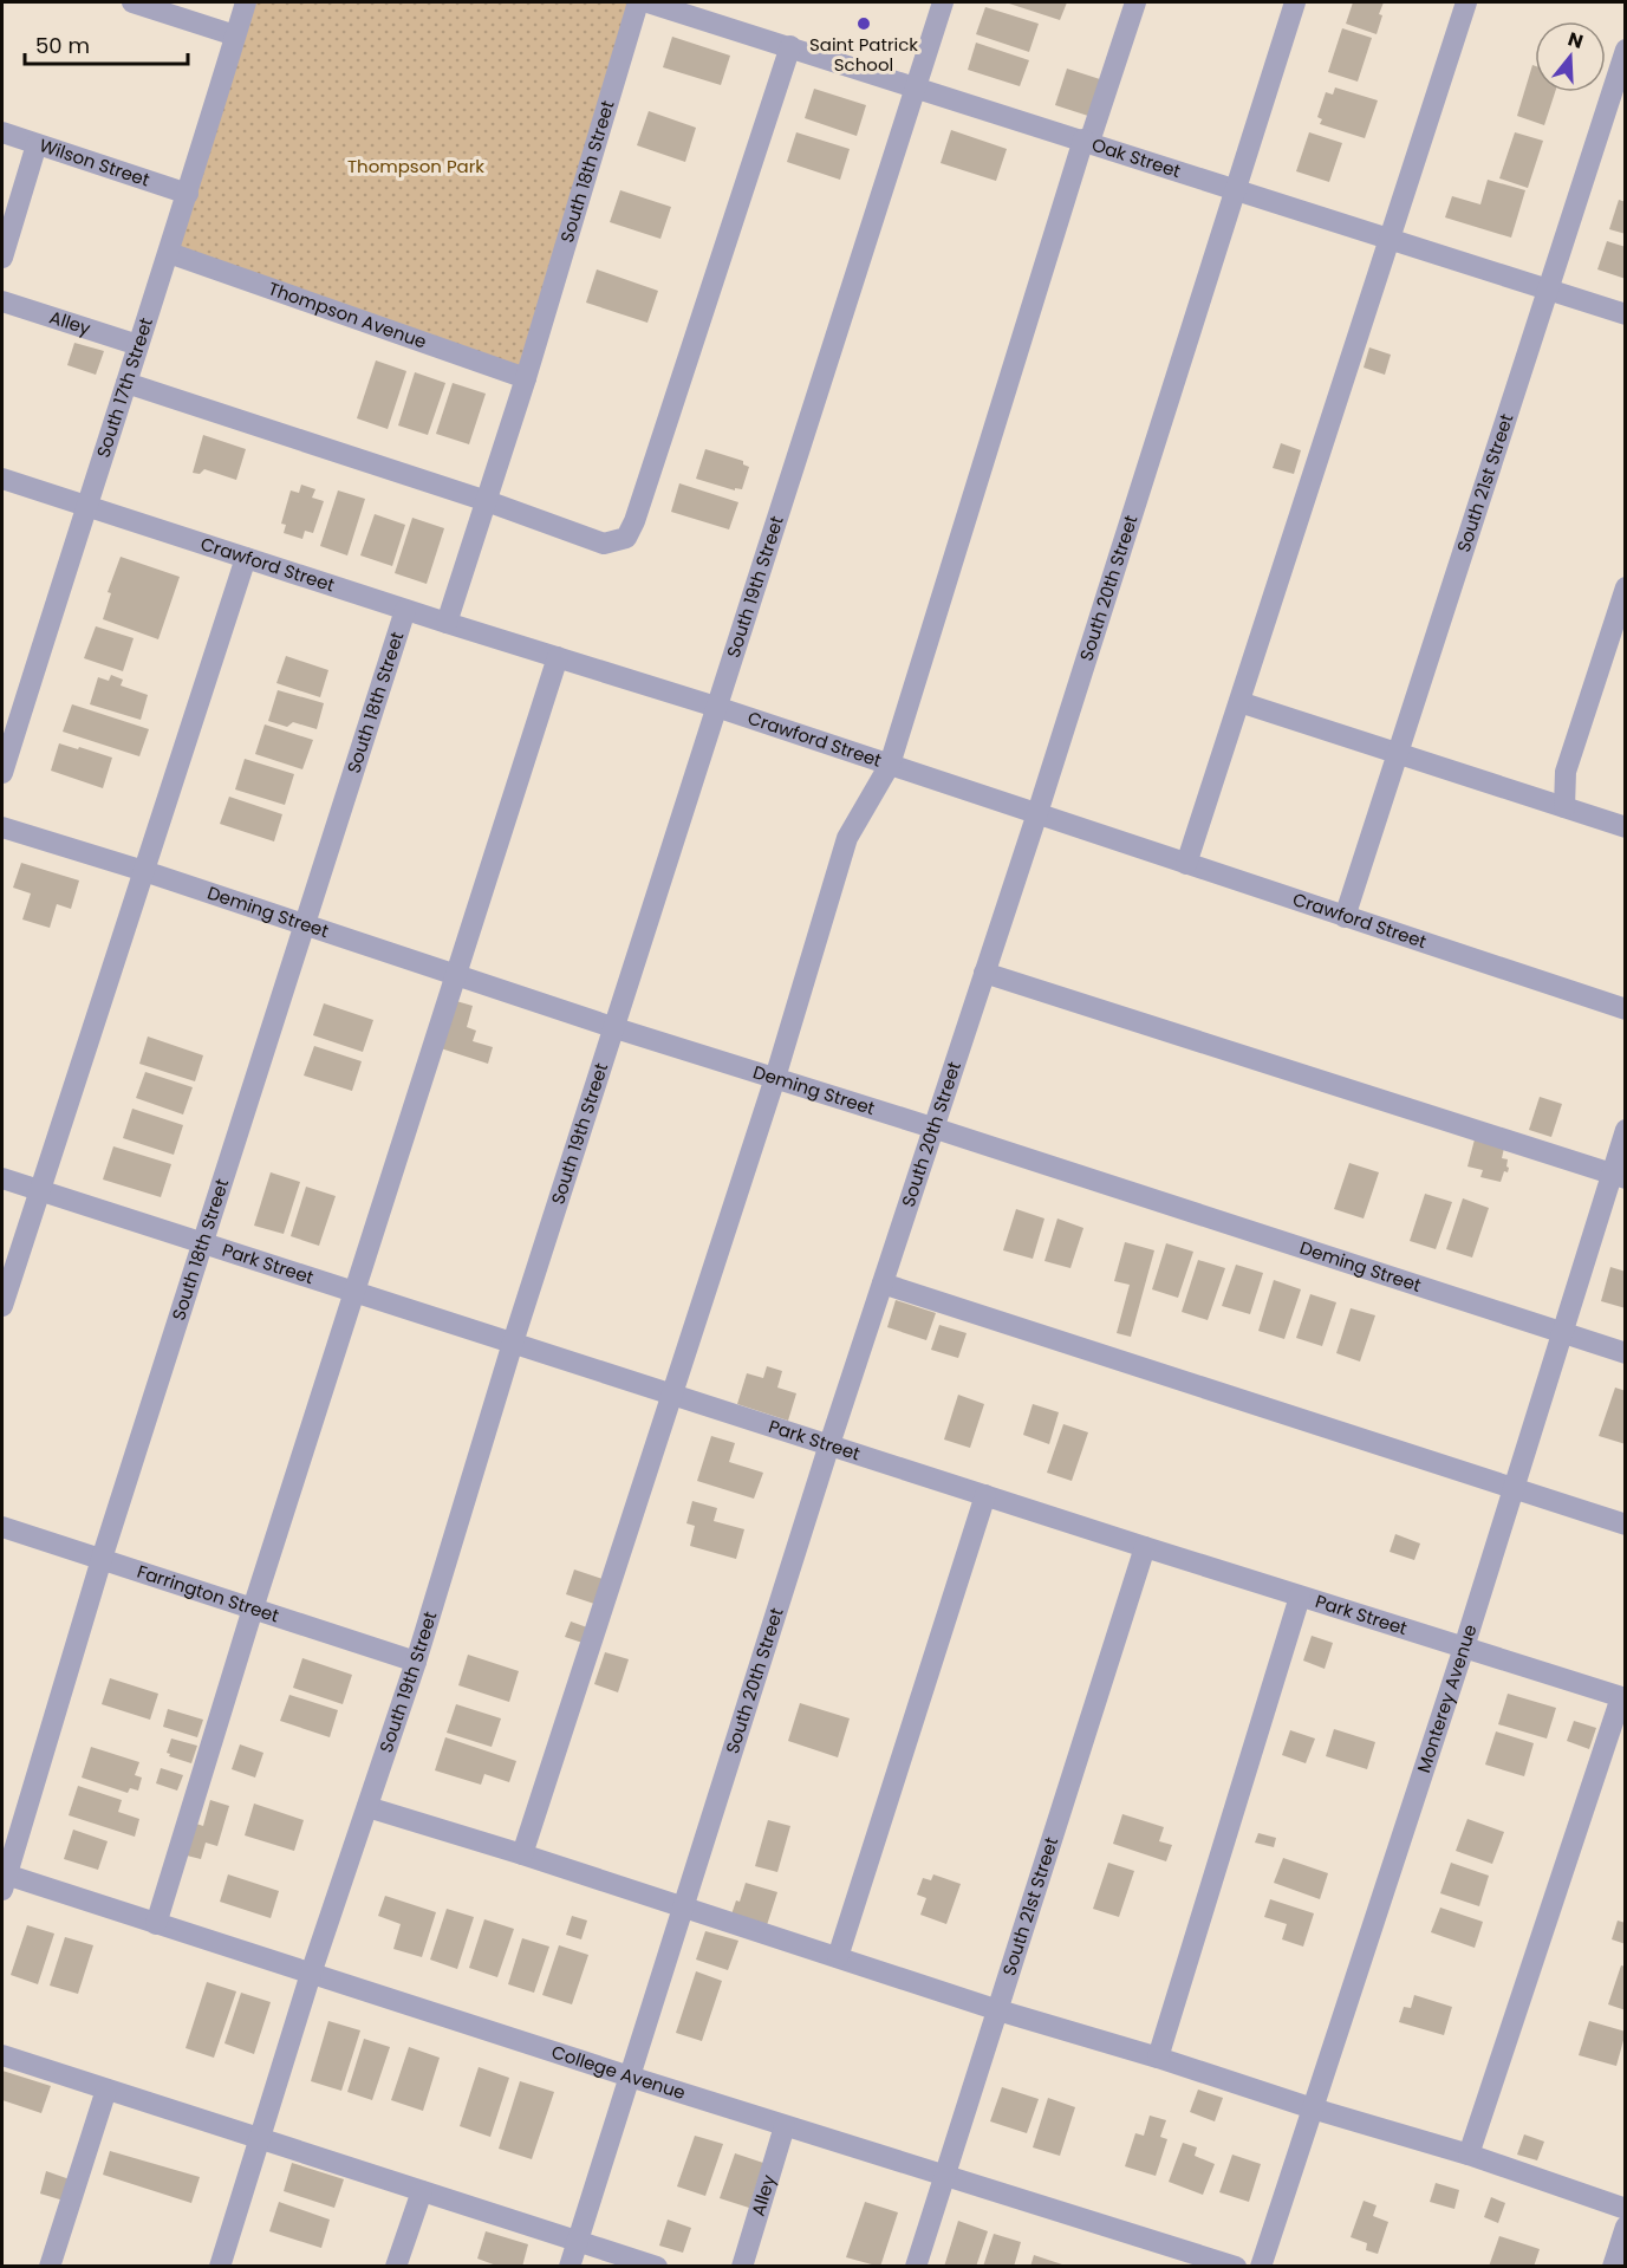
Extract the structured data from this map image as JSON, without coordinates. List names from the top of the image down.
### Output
{
  "streets": {
    "street": [
      "Oak Street",
      "Wilson Street",
      "South 18th Street",
      "Thompson Avenue",
      "Alley",
      "South 17th Street",
      "South 21st Street",
      "Crawford Street",
      "South 19th Street",
      "South 20th Street",
      "Deming Street",
      "Park Street",
      "Farrington Street",
      "Monterey Avenue",
      "College Avenue"
    ]
  },
  "crossings": [
    ["Oak Street", "South 21st Street"],
    ["Oak Street", "South 19th Street"],
    ["Oak Street", "South 20th Street"],
    ["Wilson Street", "South 17th Street"],
    ["South 18th Street", "Thompson Avenue"],
    ["South 18th Street", "Crawford Street"],
    ["South 18th Street", "Deming Street"],
    ["South 18th Street", "Park Street"],
    ["South 18th Street", "Farrington Street"],
    ["South 18th Street", "College Avenue"],
    ["Thompson Avenue", "South 17th Street"],
    ["Alley", "South 17th Street"],
    ["Alley", "College Avenue"],
    ["South 17th Street", "Crawford Street"],
    ["South 21st Street", "Crawford Street"],
    ["South 21st Street", "Park Street"],
    ["South 21st Street", "College Avenue"],
    ["Crawford Street", "South 19th Street"],
    ["Crawford Street", "South 20th Street"],
    ["South 19th Street", "Deming Street"],
    ["South 19th Street", "Park Street"],
    ["South 19th Street", "Farrington Street"],
    ["South 19th Street", "College Avenue"],
    ["South 20th Street", "Deming Street"],
    ["South 20th Street", "Park Street"],
    ["South 20th Street", "College Avenue"],
    ["Deming Street", "Monterey Avenue"],
    ["Park Street", "Monterey Avenue"]
  ],
  "parks": ["Thompson Park"],
  "places": ["Saint Patrick School"],
  "scale_bar": "50 m",
  "north": "top"
}
